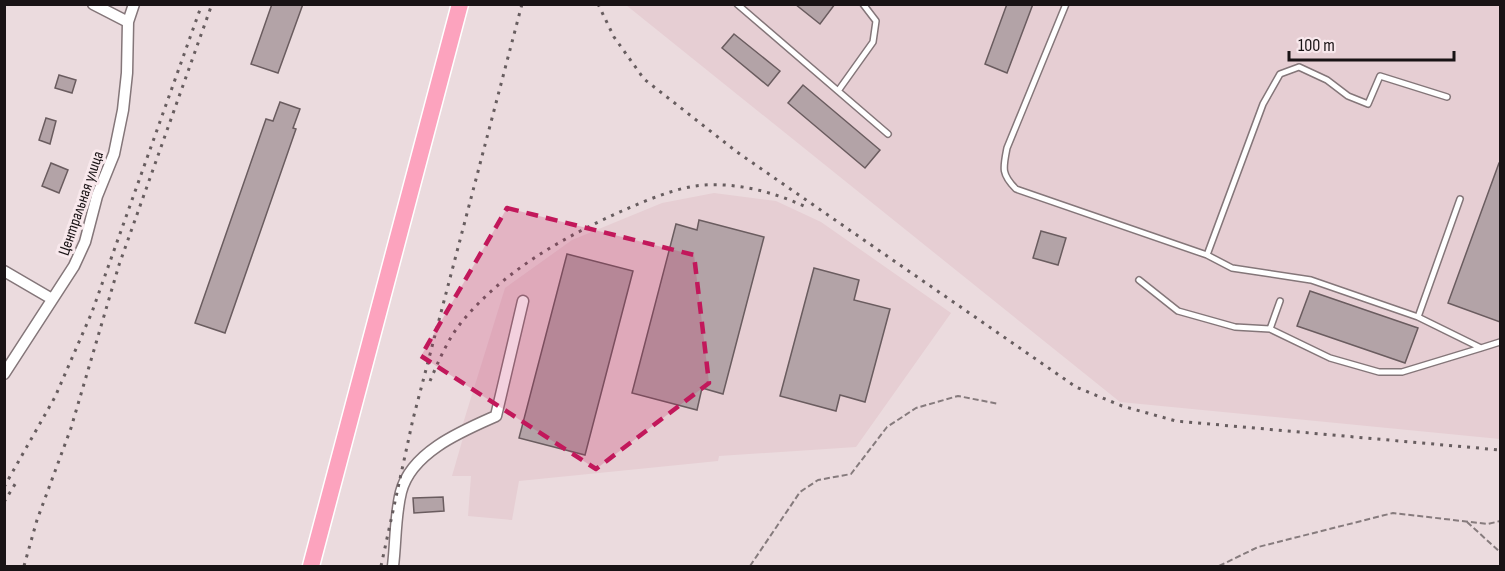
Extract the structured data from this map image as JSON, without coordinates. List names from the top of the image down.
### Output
{
  "streets": {
    "street": ["Центральная улица"]
  },
  "scale_bar": "100 m"
}
